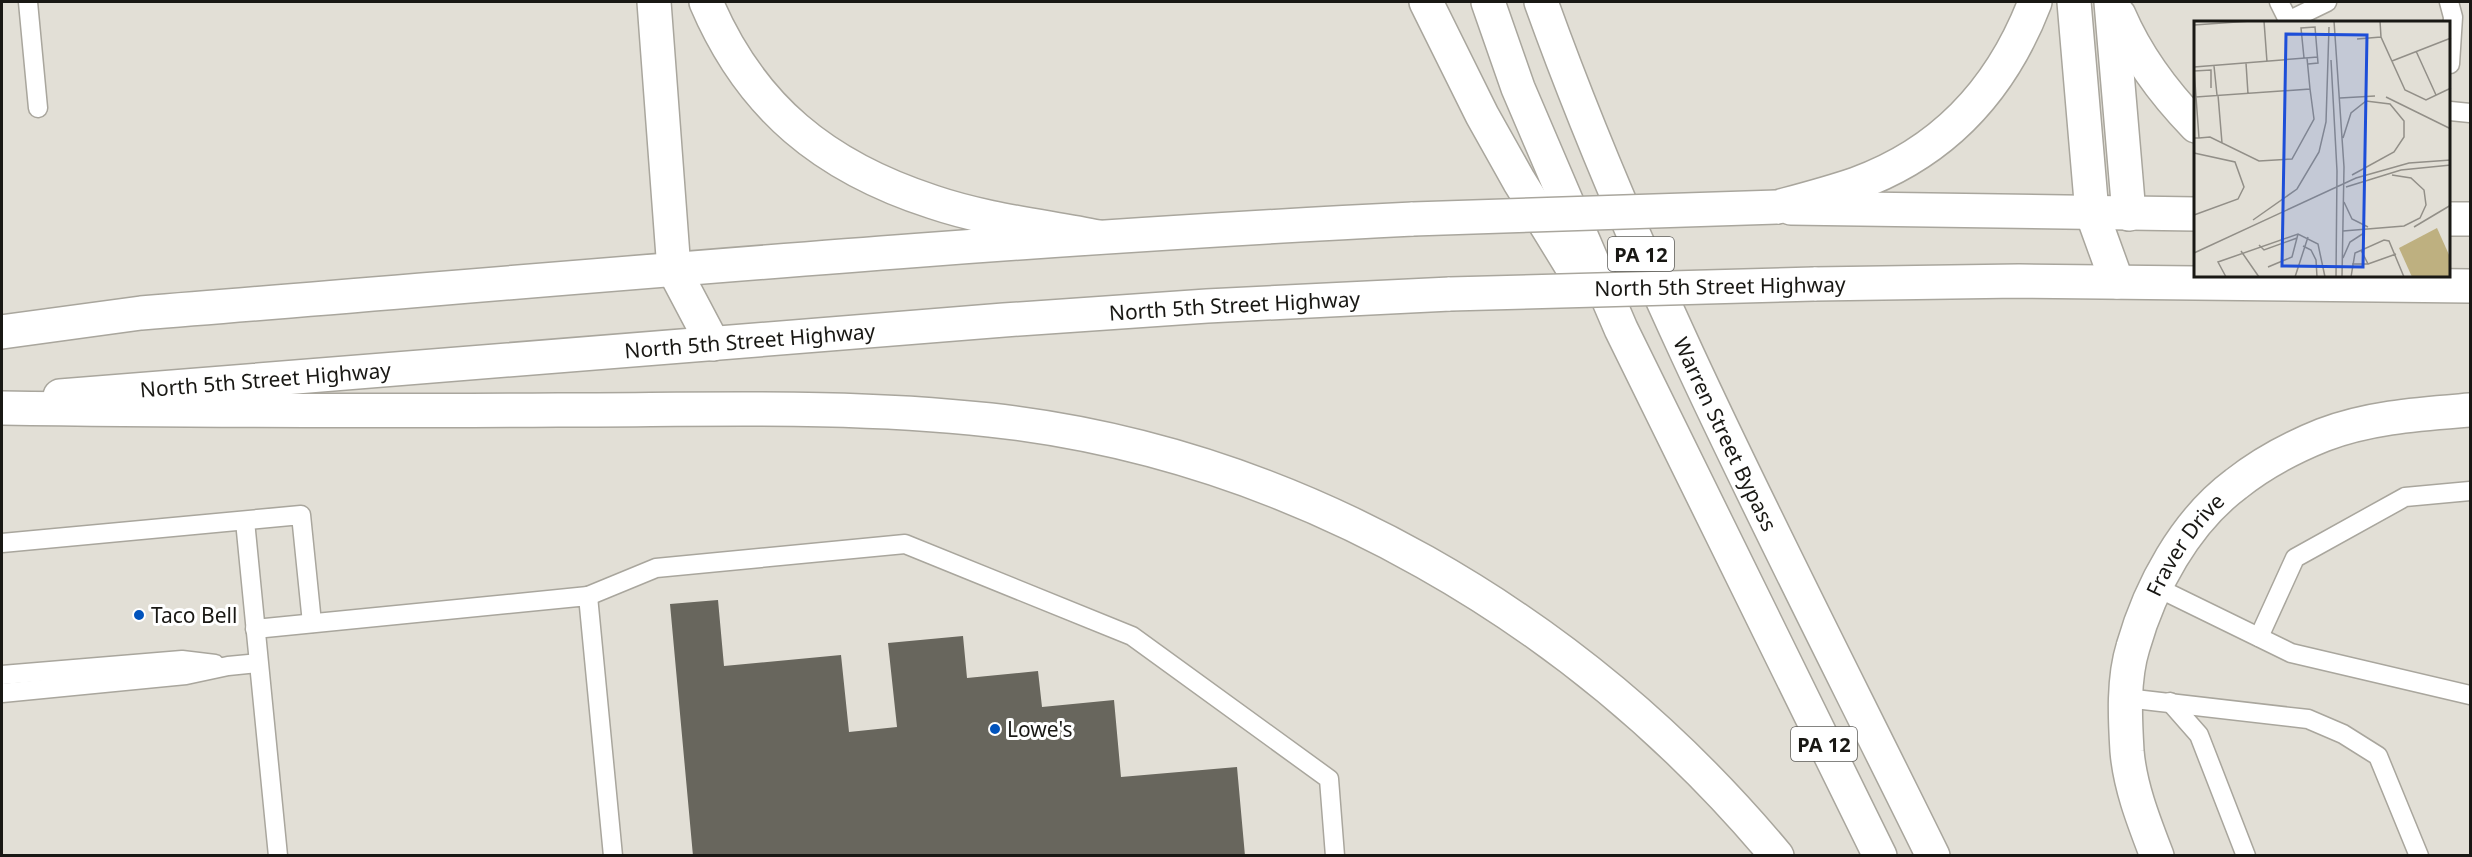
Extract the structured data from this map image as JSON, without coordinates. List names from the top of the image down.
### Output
{
  "streets": {
    "main road": [
      "PA 12",
      "North 5th Street Highway",
      "Warren Street Bypass",
      "Fraver Drive"
    ]
  },
  "places": ["Taco Bell", "Lowe's"]
}
